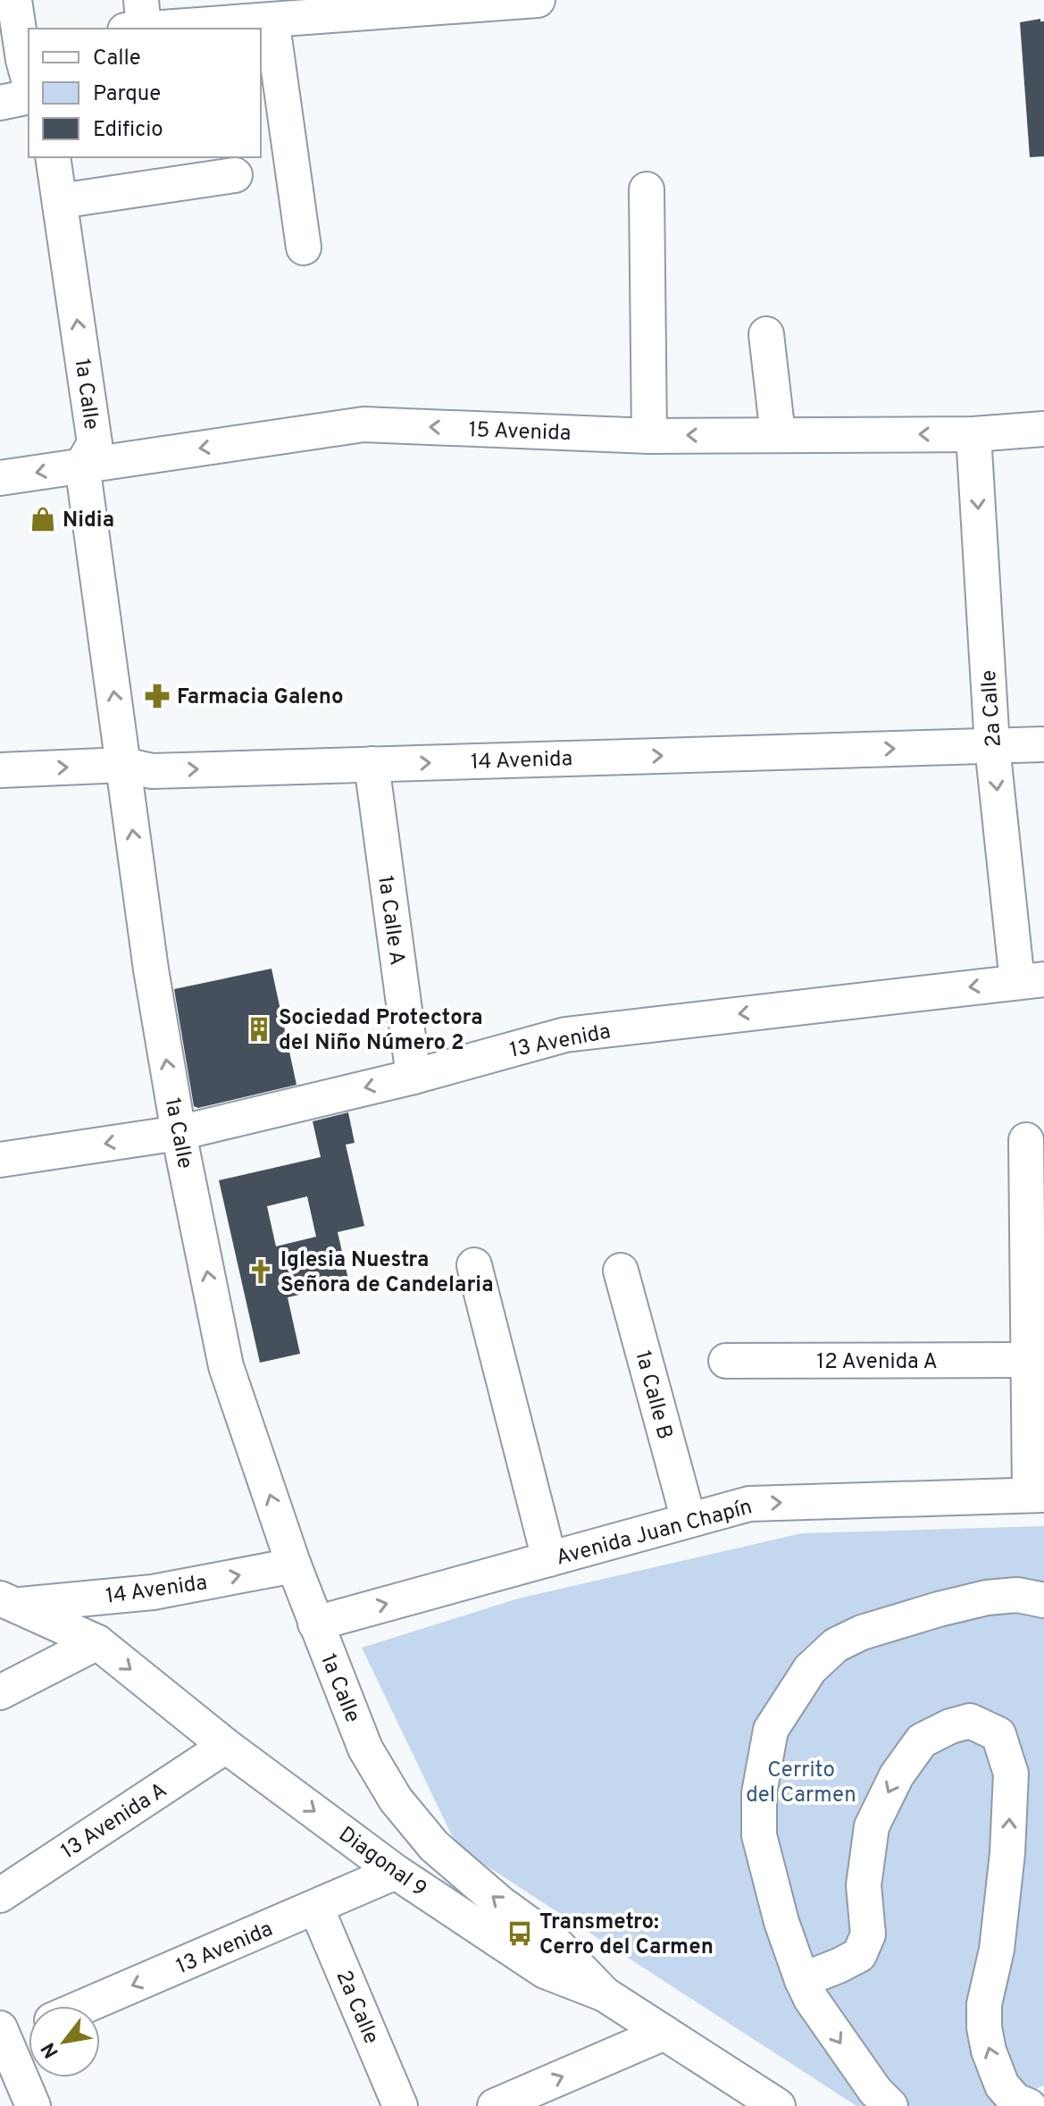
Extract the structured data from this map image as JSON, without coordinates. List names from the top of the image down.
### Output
{
  "streets": {
    "street": [
      "1a Calle",
      "15 Avenida",
      "2a Calle",
      "14 Avenida",
      "1a Calle A",
      "13 Avenida",
      "12 Avenida A",
      "1a Calle B",
      "Avenida Juan Chapín",
      "13 Avenida A",
      "Diagonal 9"
    ]
  },
  "crossings": [
    ["1a Calle", "15 Avenida"],
    ["1a Calle", "14 Avenida"],
    ["1a Calle", "13 Avenida"],
    ["1a Calle", "Avenida Juan Chapín"],
    ["1a Calle", "Diagonal 9"],
    ["15 Avenida", "2a Calle"],
    ["2a Calle", "14 Avenida"],
    ["2a Calle", "13 Avenida"],
    ["14 Avenida", "1a Calle A"],
    ["14 Avenida", "Diagonal 9"],
    ["1a Calle A", "13 Avenida"],
    ["13 Avenida", "Diagonal 9"],
    ["1a Calle B", "Avenida Juan Chapín"],
    ["13 Avenida A", "Diagonal 9"]
  ],
  "one_way": [
    "1a Calle",
    "15 Avenida",
    "2a Calle",
    "14 Avenida",
    "13 Avenida",
    "Avenida Juan Chapín",
    "Diagonal 9"
  ],
  "parks": ["Cerrito del Carmen"],
  "places": {
    "shop": ["Nidia"],
    "pharmacy": ["Farmacia Galeno"],
    "building": ["Sociedad Protectora del Niño Número 2"],
    "church": ["Iglesia Nuestra Señora de Candelaria"],
    "bus stop": ["Transmetro: Cerro del Carmen"]
  },
  "legend": ["Calle", "Parque", "Edificio"],
  "north": "bottom left"
}
